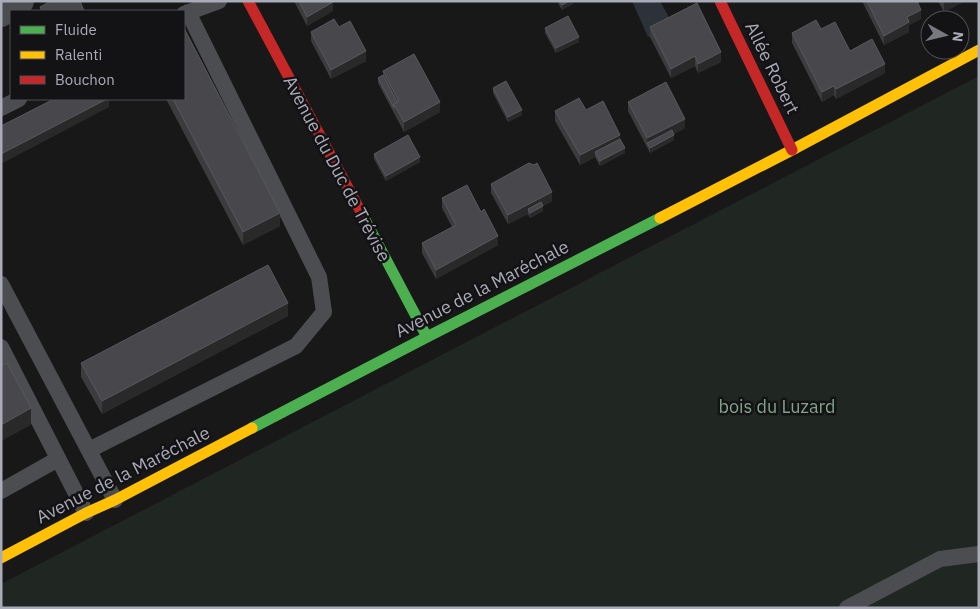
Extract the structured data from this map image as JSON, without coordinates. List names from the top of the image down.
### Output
{
  "streets": {
    "street": ["Allée Robert", "Avenue du Duc de Trévise", "Avenue de la Maréchale"]
  },
  "crossings": [
    ["Allée Robert", "Avenue de la Maréchale"],
    ["Avenue du Duc de Trévise", "Avenue de la Maréchale"]
  ],
  "parks": ["bois du Luzard"],
  "legend": ["Fluide", "Ralenti", "Bouchon"],
  "north": "right"
}
